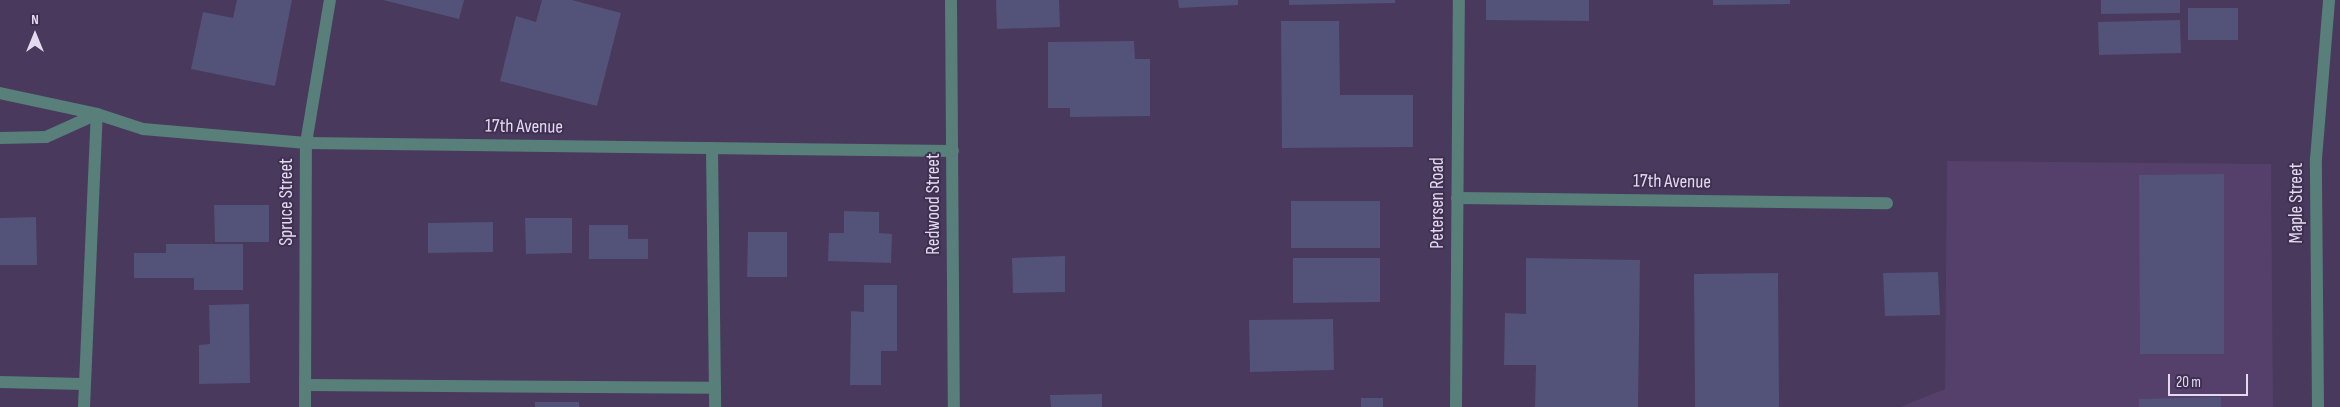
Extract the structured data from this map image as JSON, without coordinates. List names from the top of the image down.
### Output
{
  "streets": {
    "street": [
      "17th Avenue",
      "Spruce Street",
      "Petersen Road",
      "Maple Street",
      "Redwood Street"
    ]
  },
  "crossings": [
    ["17th Avenue", "Spruce Street"],
    ["17th Avenue", "Petersen Road"],
    ["17th Avenue", "Redwood Street"]
  ],
  "scale_bar": "20 m",
  "north": "top"
}
